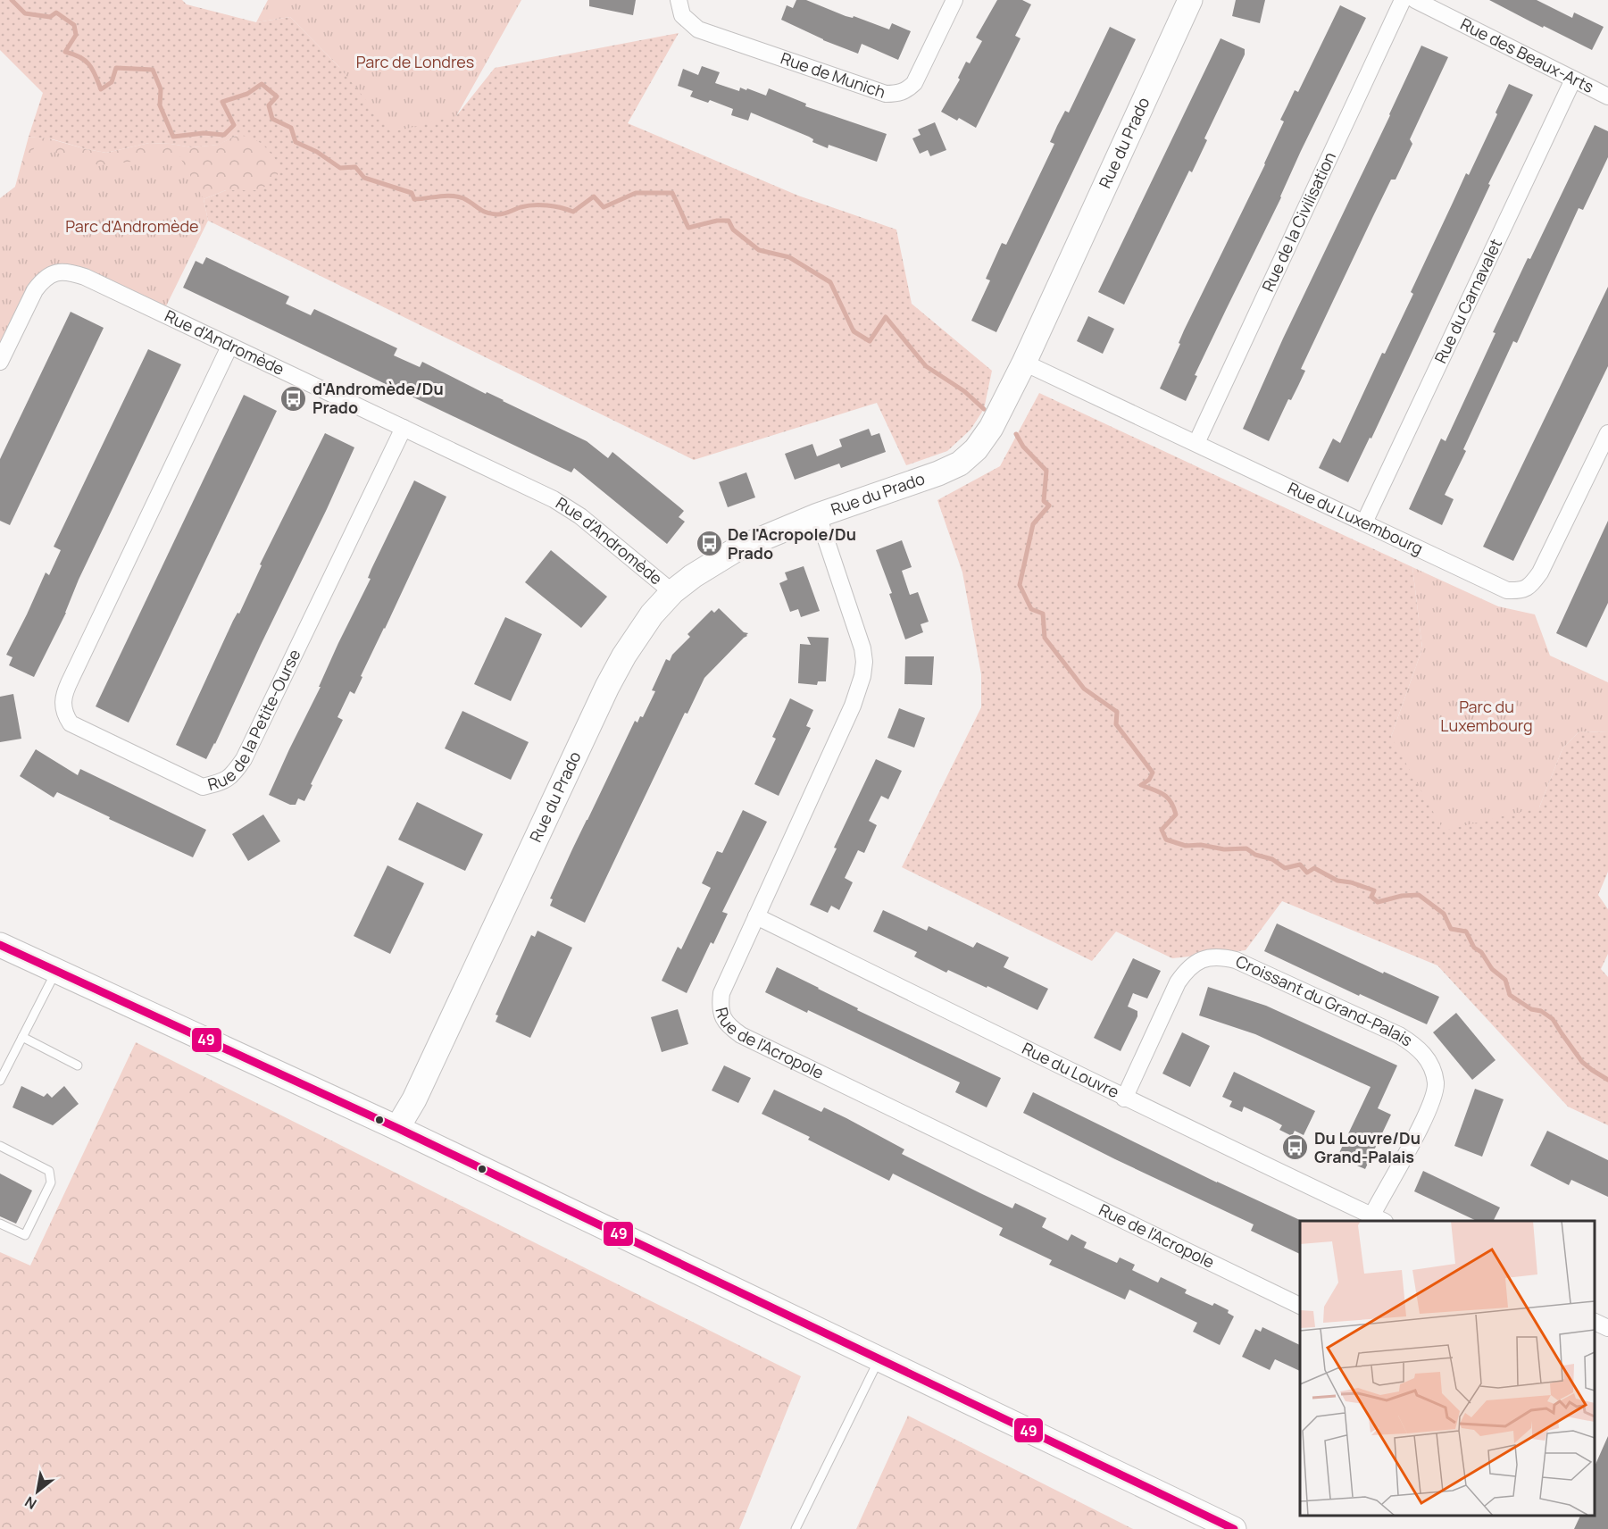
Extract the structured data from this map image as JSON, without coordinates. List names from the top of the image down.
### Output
{
  "streets": {
    "street": [
      "Rue des Beaux-Arts",
      "Rue de Munich",
      "Rue du Prado",
      "Rue de la Civilisation",
      "Rue du Carnavalet",
      "Rue d'Andromède",
      "Rue du Luxembourg",
      "Rue de la Petite-Ourse",
      "Croissant du Grand-Palais",
      "Rue de l'Acropole",
      "Rue du Louvre"
    ]
  },
  "crossings": [
    ["Rue des Beaux-Arts", "Rue du Carnavalet"],
    ["Rue du Prado", "Rue d'Andromède"],
    ["Rue du Prado", "Rue du Luxembourg"],
    ["Rue du Prado", "Rue de l'Acropole"],
    ["Rue de la Civilisation", "Rue du Luxembourg"],
    ["Rue du Carnavalet", "Rue du Luxembourg"],
    ["Rue d'Andromède", "Rue de la Petite-Ourse"],
    ["Croissant du Grand-Palais", "Rue du Louvre"],
    ["Rue de l'Acropole", "Rue du Louvre"]
  ],
  "parks": ["Parc de Londres", "Parc d'Andromède", "Parc du Luxembourg"],
  "places": {
    "bus stop": ["d'Andromède/Du Prado", "De l'Acropole/Du Prado", "Du Louvre/Du Grand-Palais"]
  },
  "lines": ["transit line 49"],
  "north": "bottom left"
}
